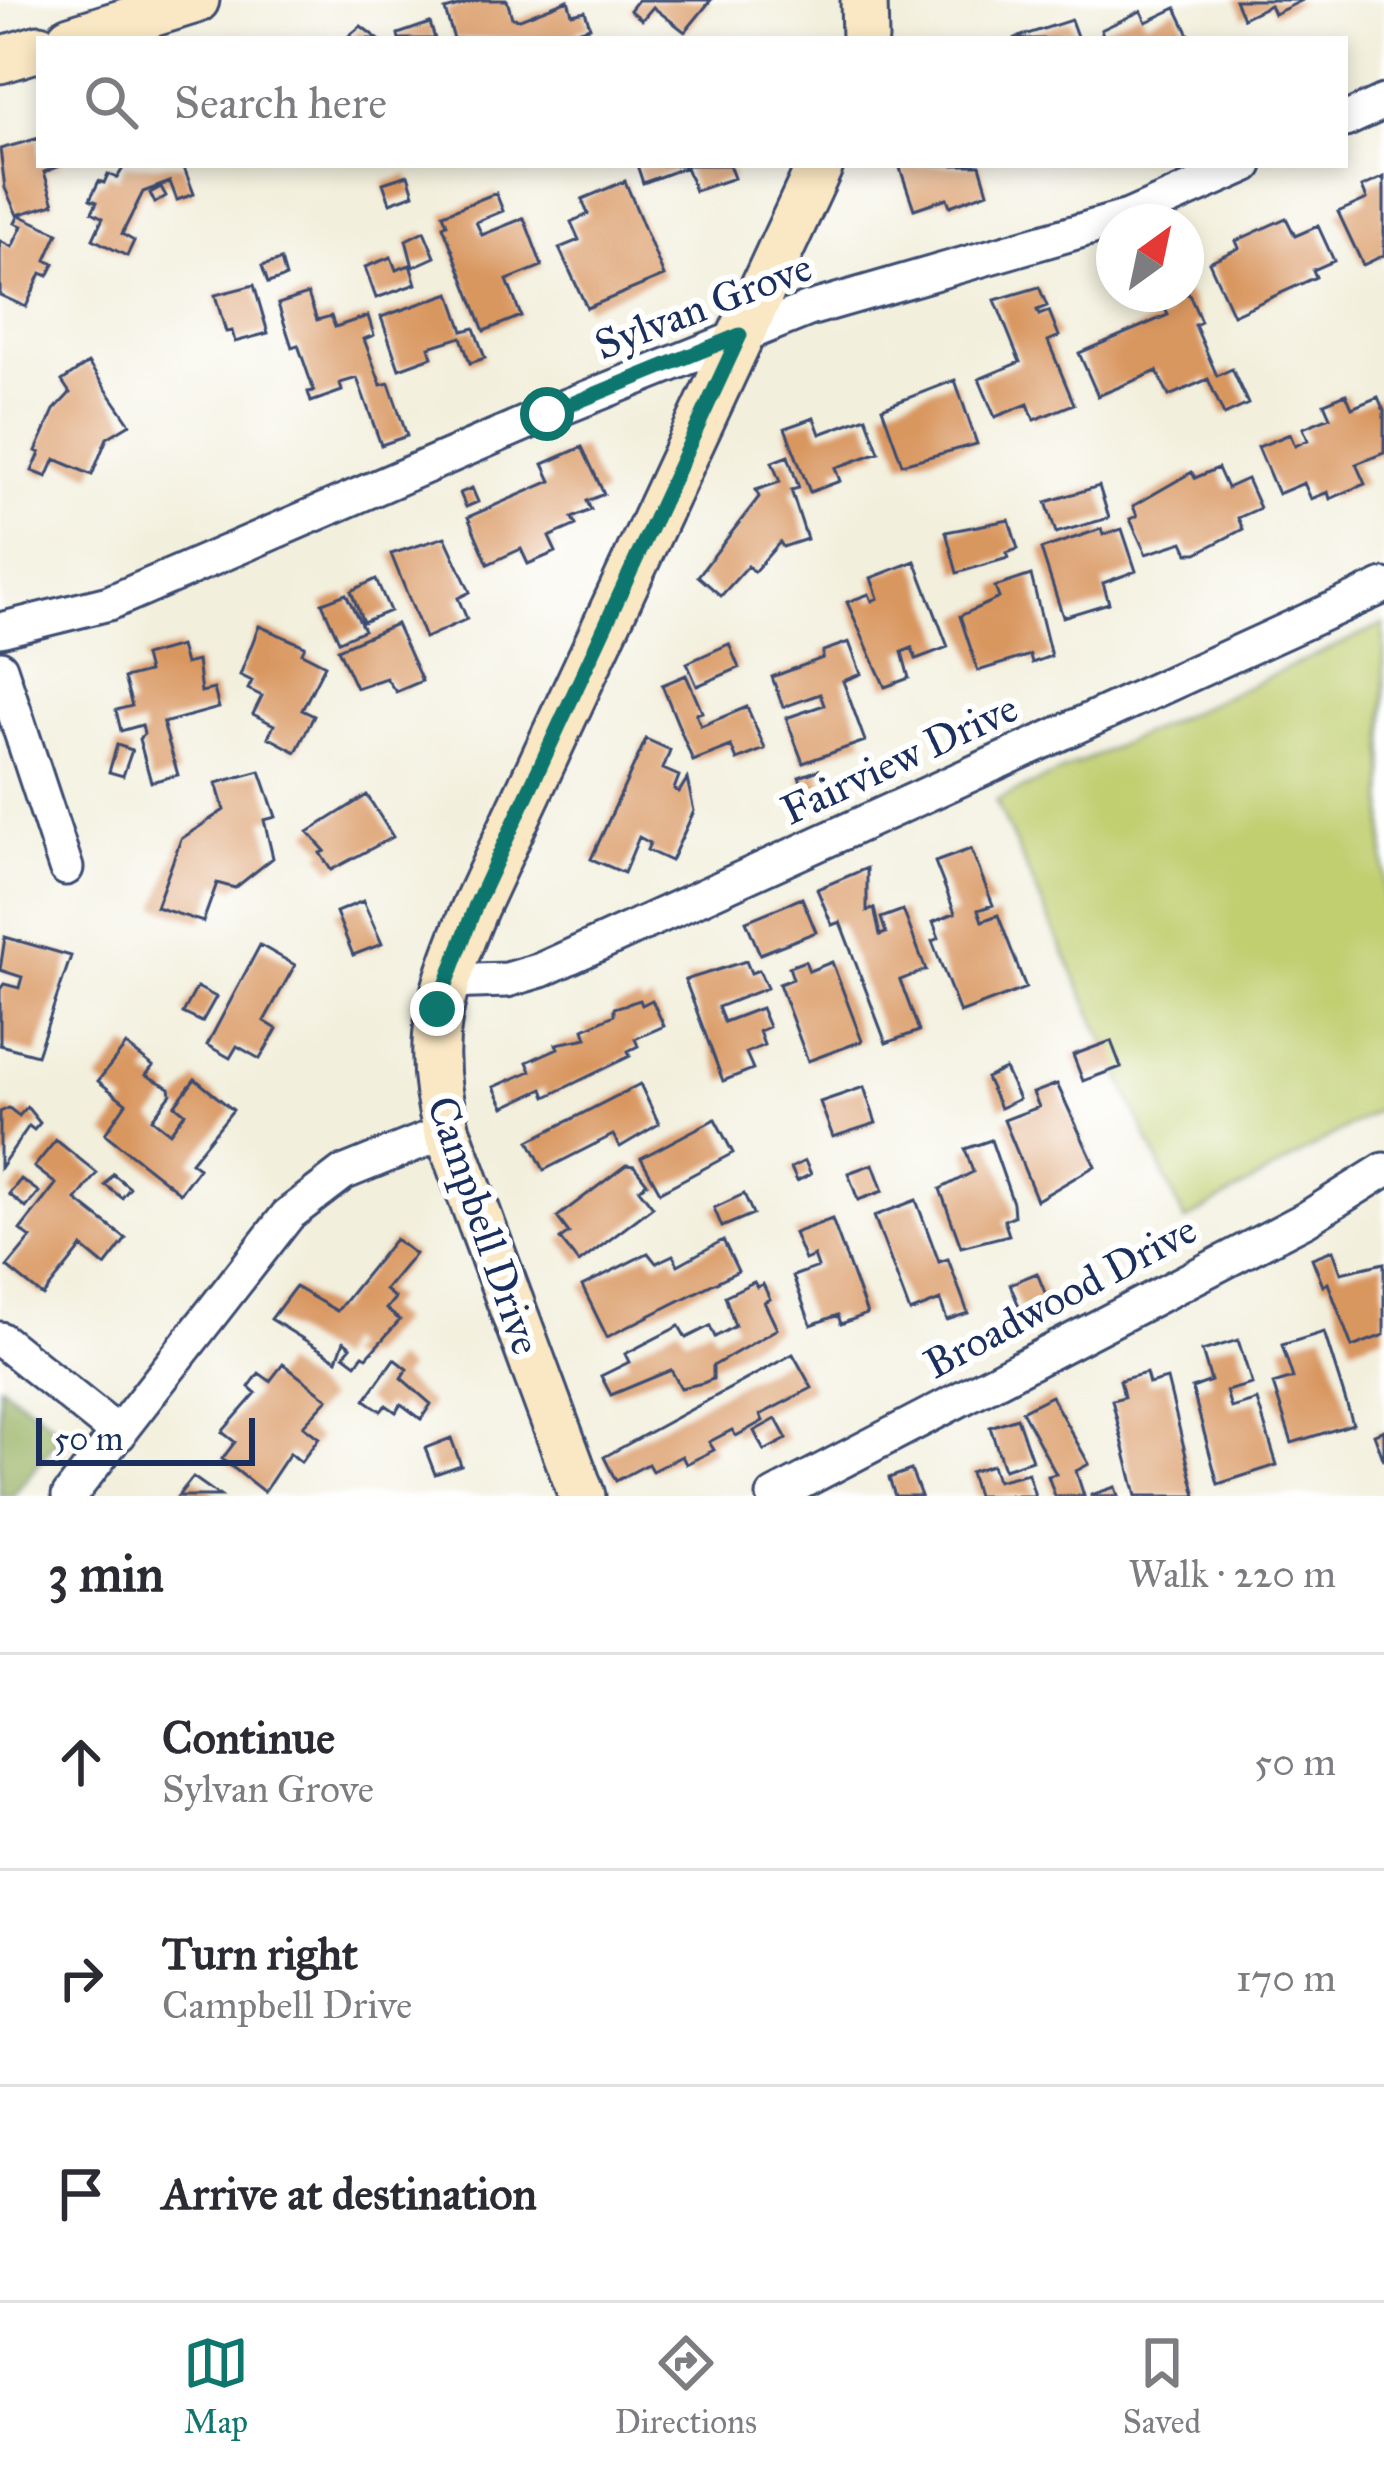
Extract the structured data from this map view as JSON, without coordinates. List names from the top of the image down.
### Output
{
  "streets": {
    "street": [
      "Sylvan Grove",
      "Fairview Drive",
      "Campbell Drive",
      "Broadwood Drive"
    ]
  },
  "crossings": [
    ["Sylvan Grove", "Campbell Drive"],
    ["Fairview Drive", "Campbell Drive"]
  ],
  "scale_bar": "50 m",
  "north": "top right",
  "page": {
    "search": "Search here",
    "scale": "50 m",
    "heading": ["3 min", "Walk · 220 m"],
    "list": [
      ["Continue", "Sylvan Grove", "50 m"],
      ["Turn right", "Campbell Drive", "170 m"],
      "Arrive at destination"
    ],
    "nav": ["Map", "Directions", "Saved"]
  }
}
